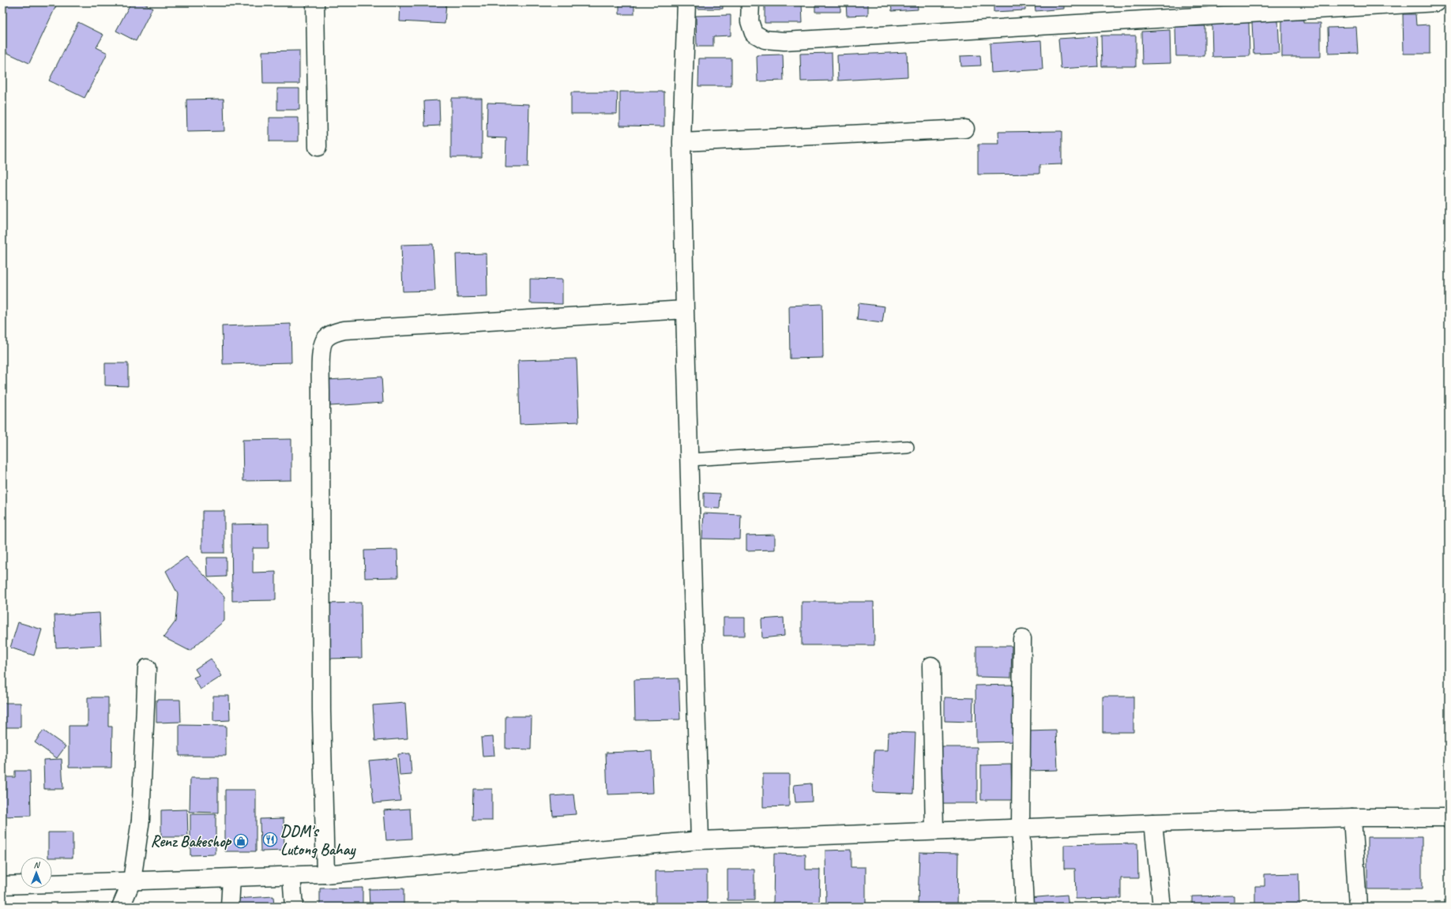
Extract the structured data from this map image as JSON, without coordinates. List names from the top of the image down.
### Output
{
  "places": {
    "restaurant": ["DDM's Lutong Bahay"],
    "shop": ["Renz Bakeshop"]
  },
  "north": "top"
}
